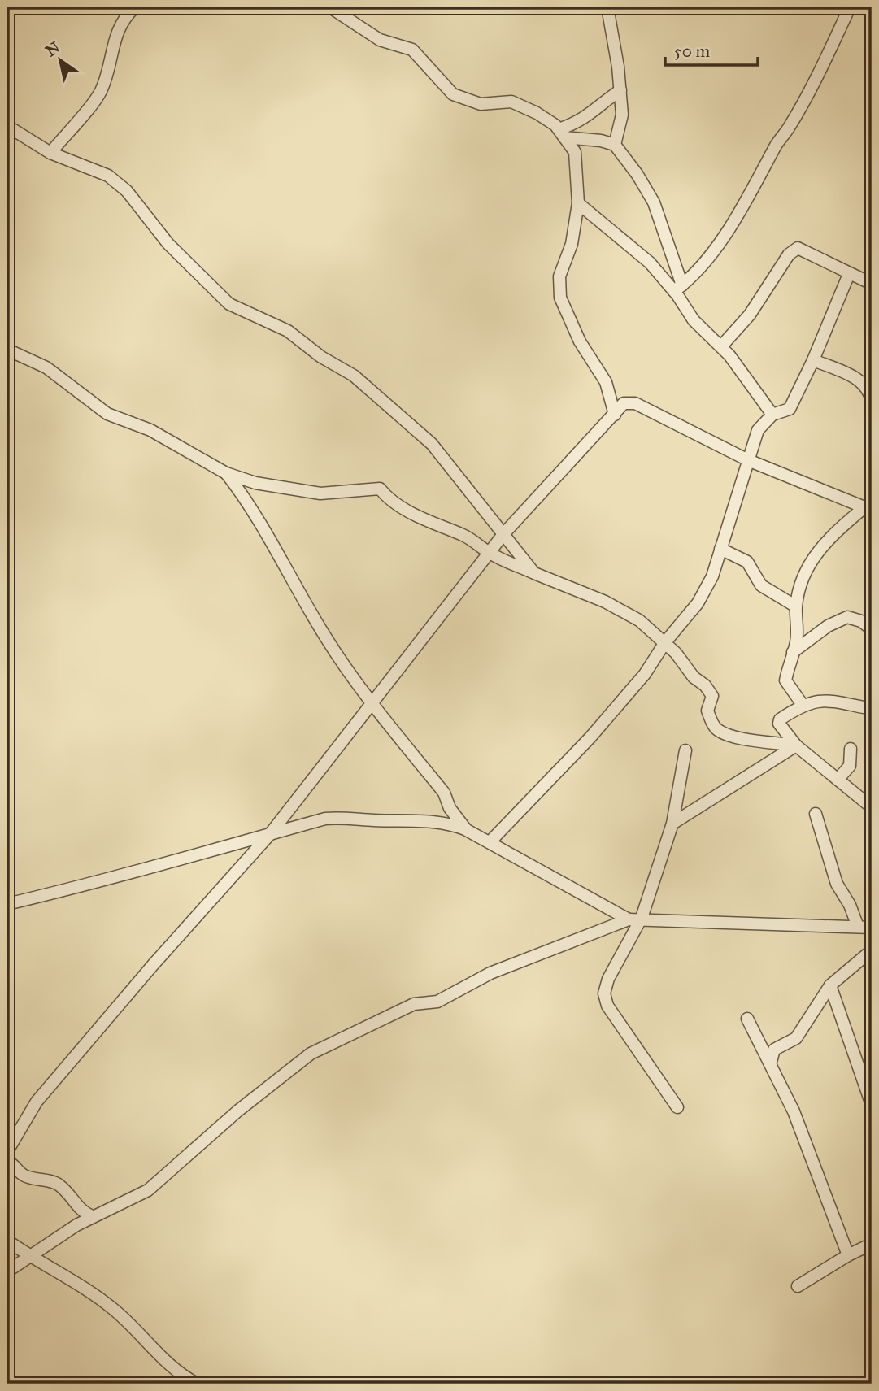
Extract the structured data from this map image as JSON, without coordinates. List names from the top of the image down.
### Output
{
  "scale_bar": "50 m",
  "north": "top left"
}
